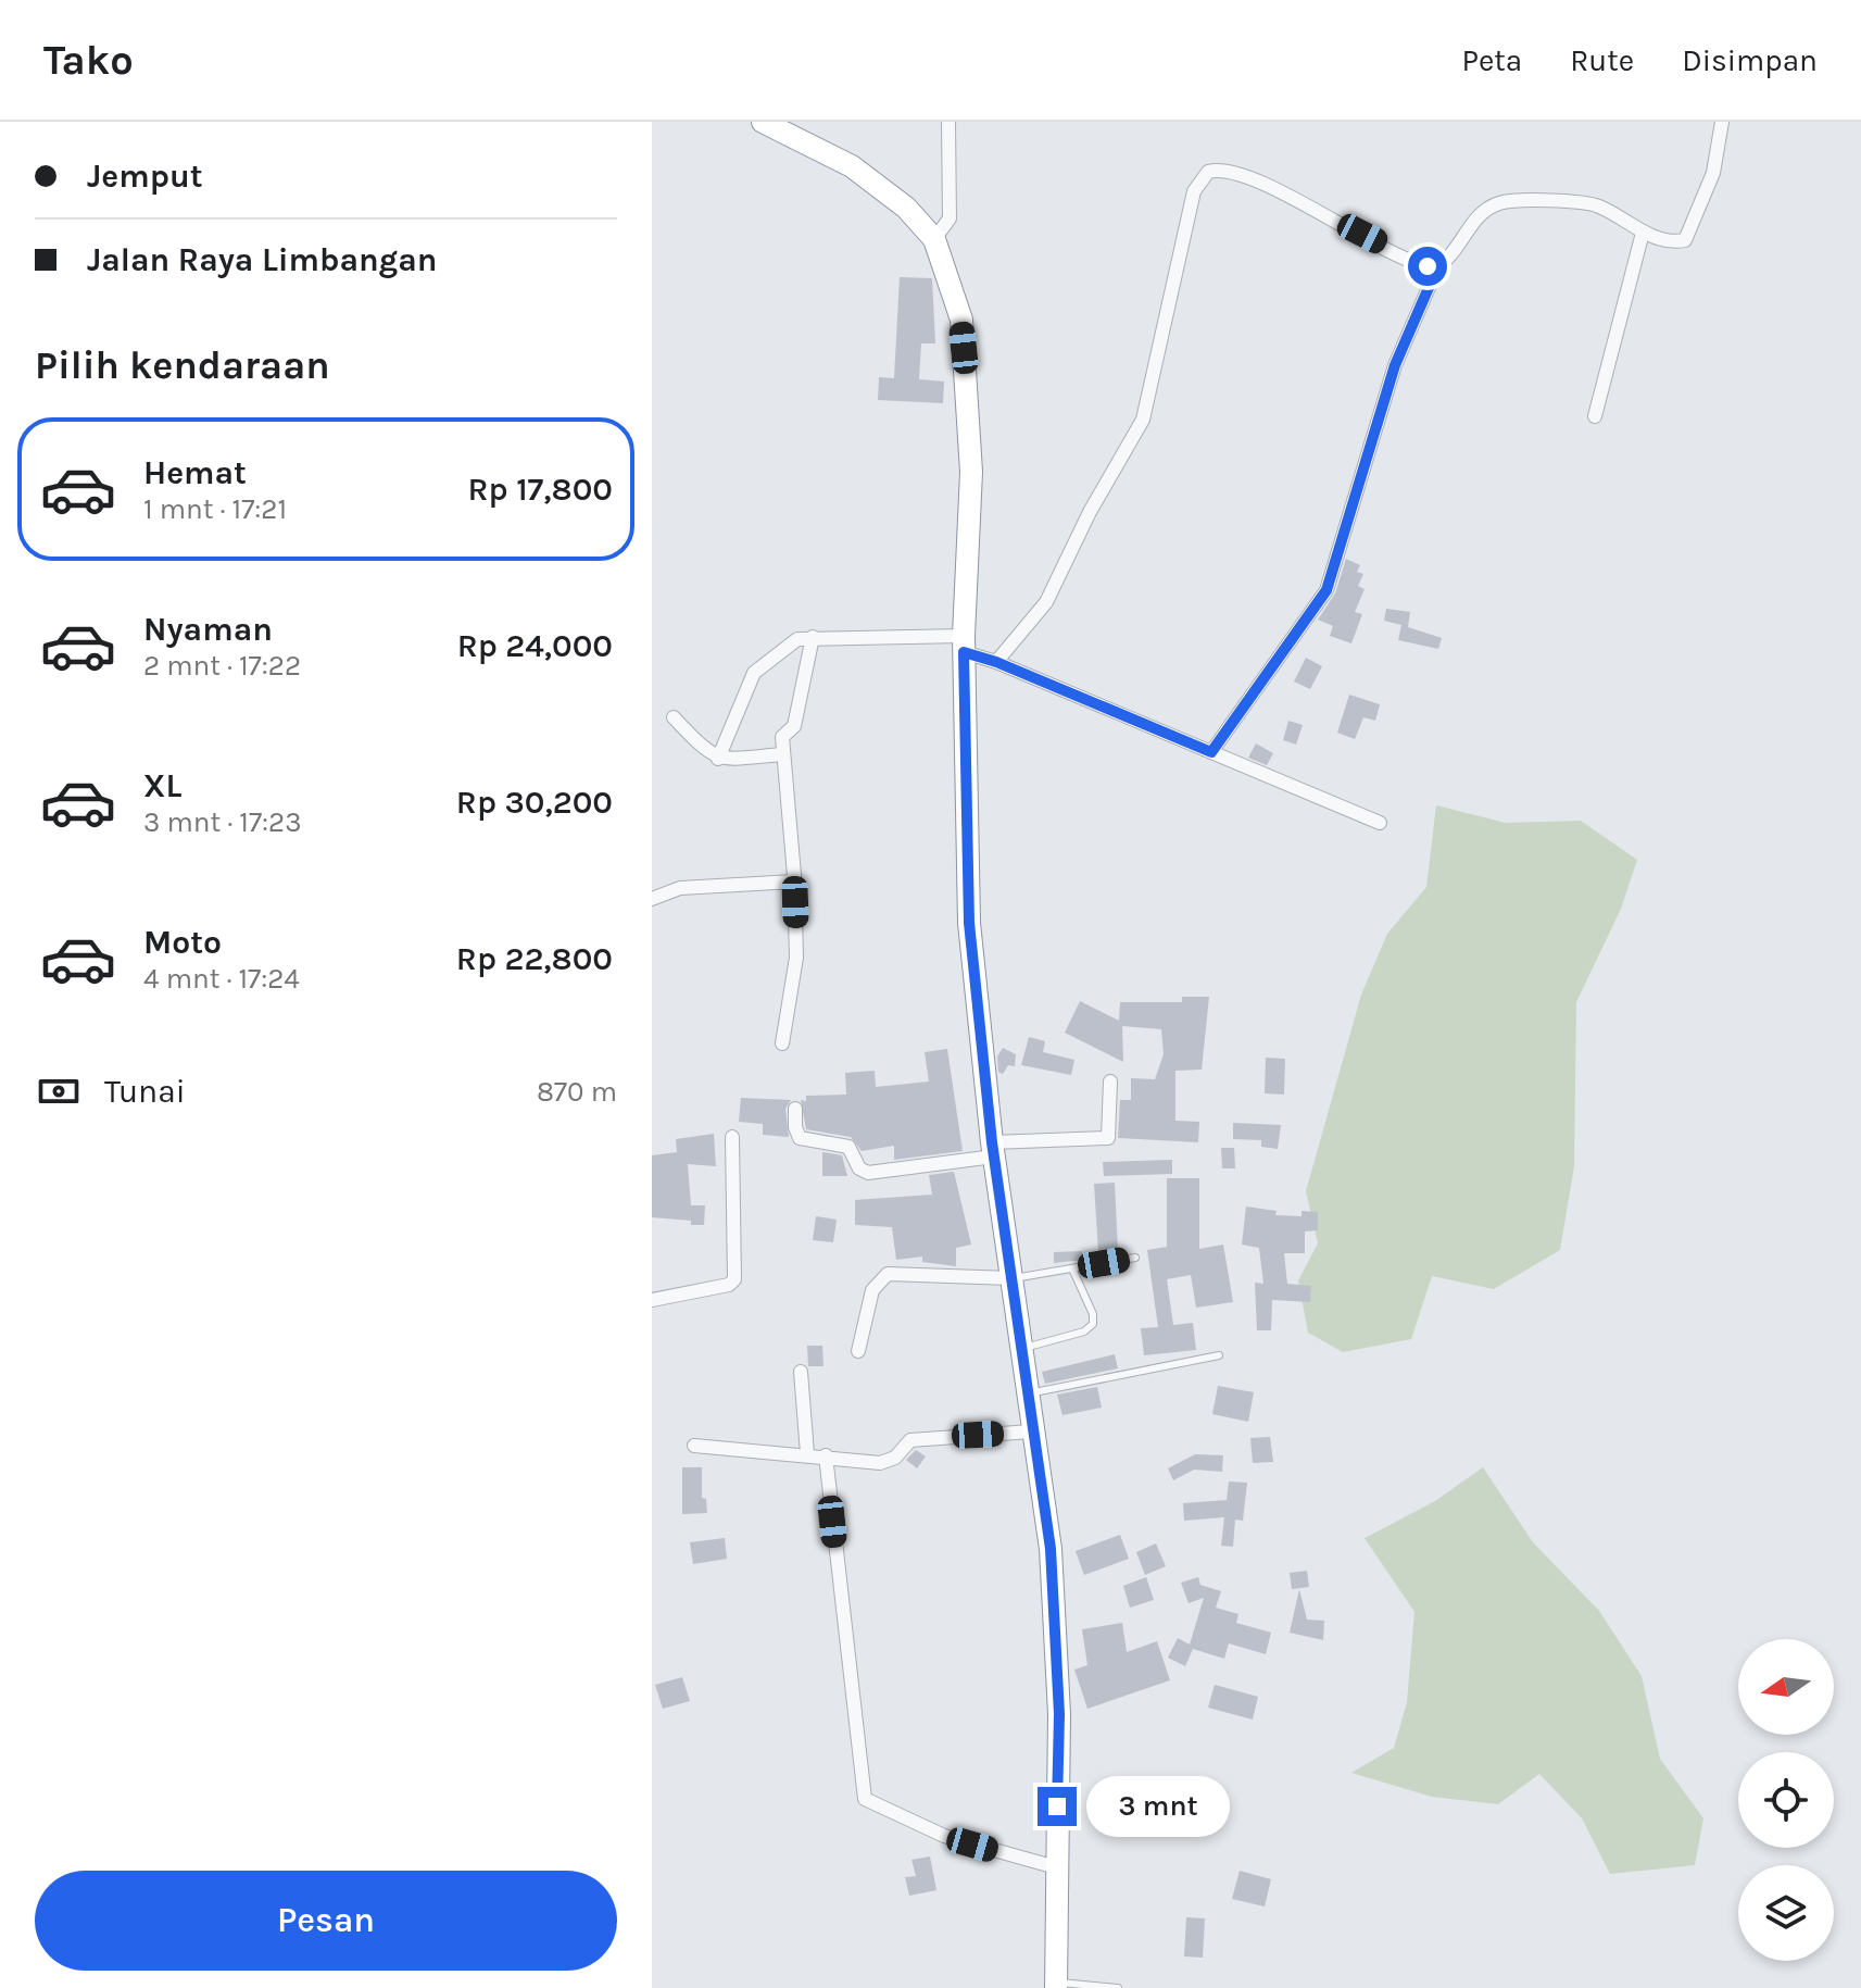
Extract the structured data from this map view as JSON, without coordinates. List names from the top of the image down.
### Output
{
  "north": "left",
  "page": {
    "header": "Tako",
    "nav": ["Peta", "Rute", "Disimpan"],
    "banner": ["Jemput", "Jalan Raya Limbangan"],
    "heading": "Pilih kendaraan",
    "list": [
      {
        "name": "Hemat",
        "note": "1 mnt · 17:21",
        "value": "Rp 17,800"
      },
      {
        "name": "Nyaman",
        "note": "2 mnt · 17:22",
        "value": "Rp 24,000"
      },
      {
        "name": "XL",
        "note": "3 mnt · 17:23",
        "value": "Rp 30,200"
      },
      {
        "name": "Moto",
        "note": "4 mnt · 17:24",
        "value": "Rp 22,800"
      }
    ],
    "pay": ["Tunai", "870 m"],
    "bubble": "3 mnt",
    "buttons": "Pesan"
  }
}
